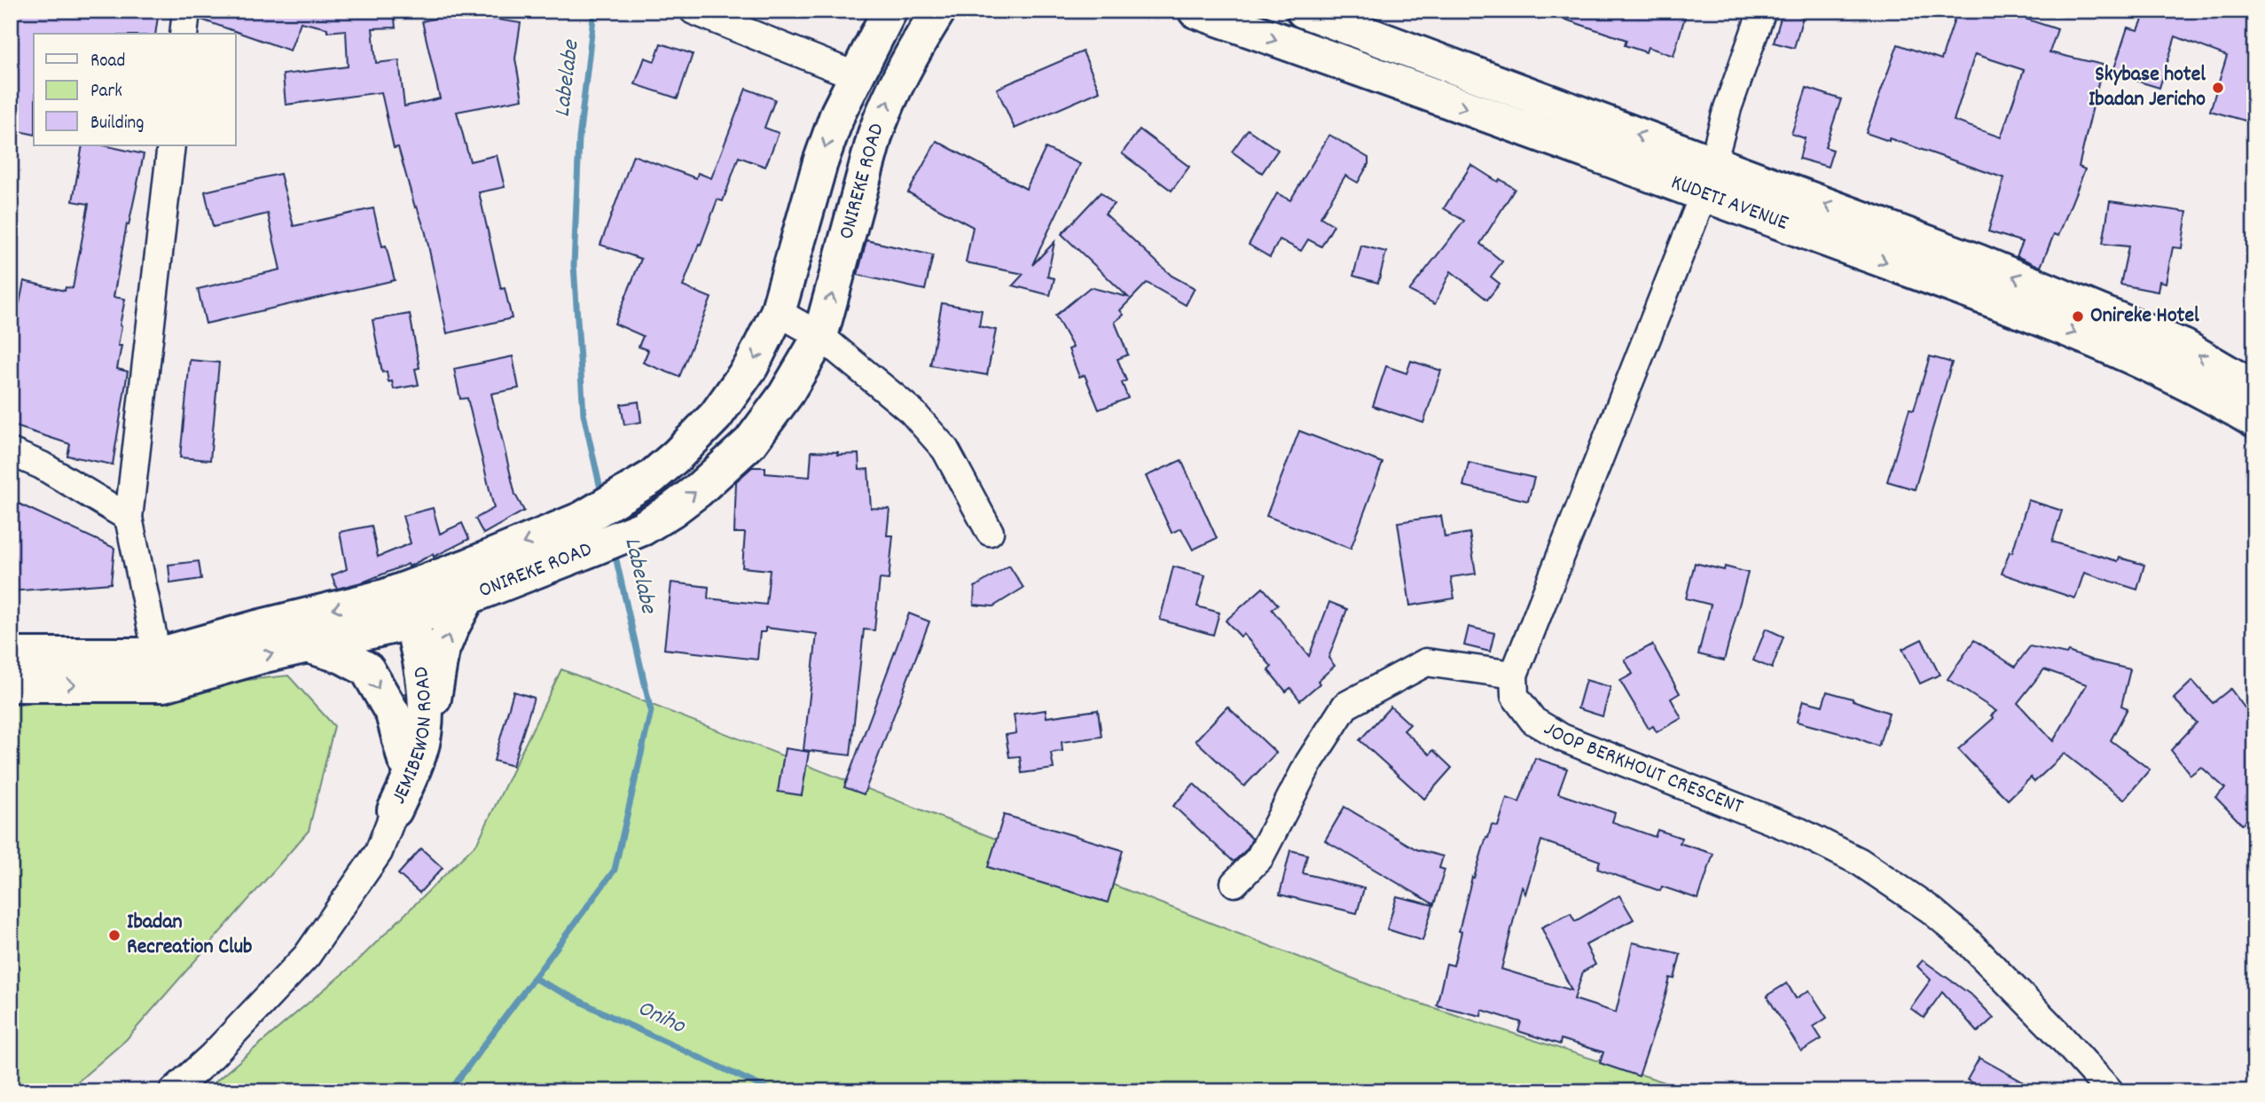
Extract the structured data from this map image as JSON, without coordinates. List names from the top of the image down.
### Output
{
  "streets": {
    "main road": ["ONIREKE ROAD", "KUDETI AVENUE", "JEMIBEWON ROAD"],
    "street": ["JOOP BERKHOUT CRESCENT"]
  },
  "crossings": [
    ["ONIREKE ROAD", "JEMIBEWON ROAD"]
  ],
  "water": ["Labelabe", "Oniho"],
  "places": ["Skybase hotel Ibadan Jericho", "Onireke Hotel", "Ibadan Recreation Club"],
  "legend": ["Road", "Park", "Building"]
}
